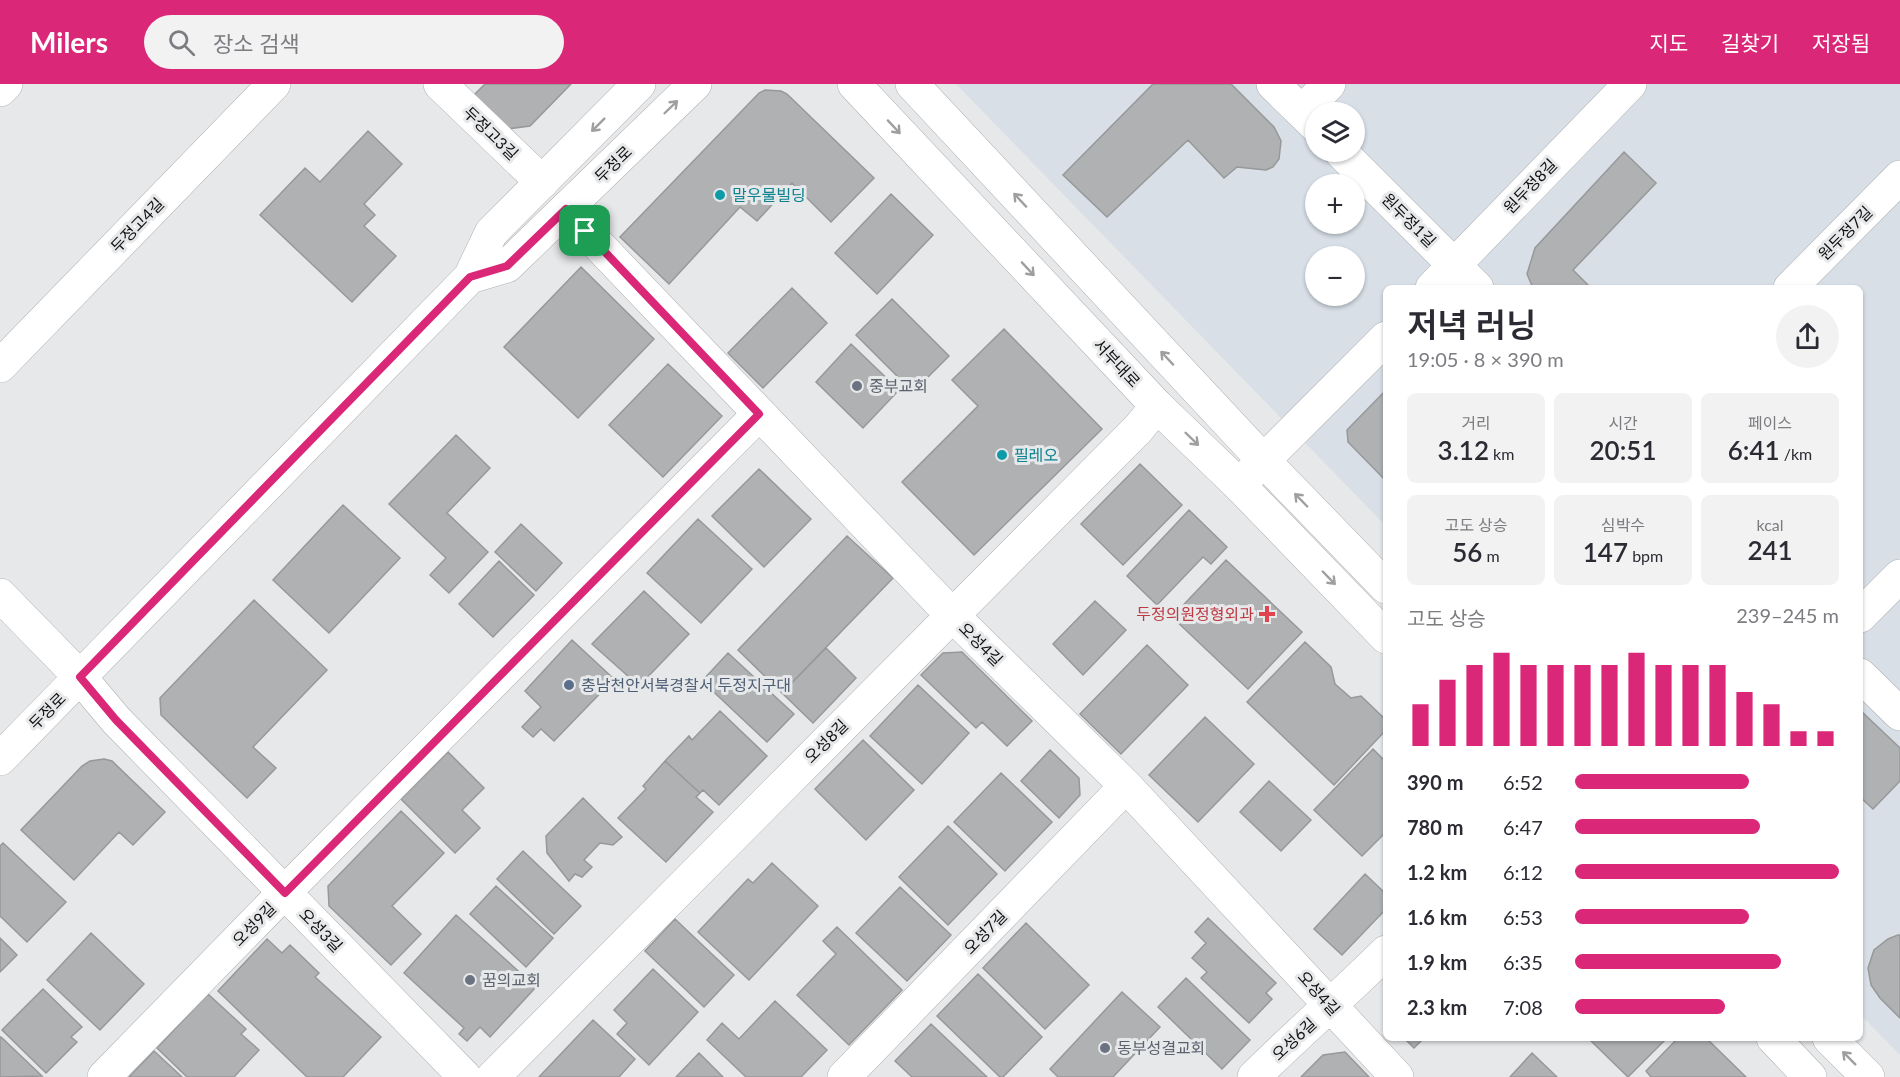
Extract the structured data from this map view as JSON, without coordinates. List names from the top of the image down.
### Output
{
  "streets": {
    "street": [
      "두정고3길",
      "두정로",
      "원두정8길",
      "원두정1길",
      "두정고4길",
      "원두정7길",
      "서부대로",
      "오성4길",
      "오성8길",
      "오성9길",
      "오성3길",
      "오성7길",
      "오성6길"
    ]
  },
  "crossings": [
    ["두정고3길", "두정로"],
    ["두정로", "오성4길"],
    ["두정로", "오성3길"],
    ["원두정8길", "원두정1길"],
    ["서부대로", "오성8길"],
    ["오성4길", "오성8길"],
    ["오성4길", "오성9길"],
    ["오성4길", "오성7길"],
    ["오성4길", "오성6길"],
    ["오성9길", "오성3길"]
  ],
  "places": {
    "other": [
      "말우물빌딩",
      "중부교회",
      "필레오",
      "충남천안서북경찰서 두정지구대",
      "꿈의교회",
      "동부성결교회"
    ],
    "health": ["두정의원정형외과"]
  },
  "page": {
    "header": "Milers",
    "search": "장소 검색",
    "nav": ["지도", "길찾기", "저장됨"],
    "map_buttons": ["+", "−"],
    "heading": ["저녁 러닝", "19:05 · 8 × 390 m"],
    "stats": [
      ["거리", "3.12 km"],
      ["시간", "20:51"],
      ["페이스", "6:41 /km"],
      ["고도 상승", "56 m"],
      ["심박수", "147 bpm"],
      ["kcal", "241"]
    ],
    "chart": ["고도 상승", "239–245 m"],
    "list": [
      {
        "name": "390 m",
        "note": "6:52"
      },
      {
        "name": "780 m",
        "note": "6:47"
      },
      {
        "name": "1.2 km",
        "note": "6:12"
      },
      {
        "name": "1.6 km",
        "note": "6:53"
      },
      {
        "name": "1.9 km",
        "note": "6:35"
      },
      {
        "name": "2.3 km",
        "note": "7:08"
      }
    ]
  }
}
